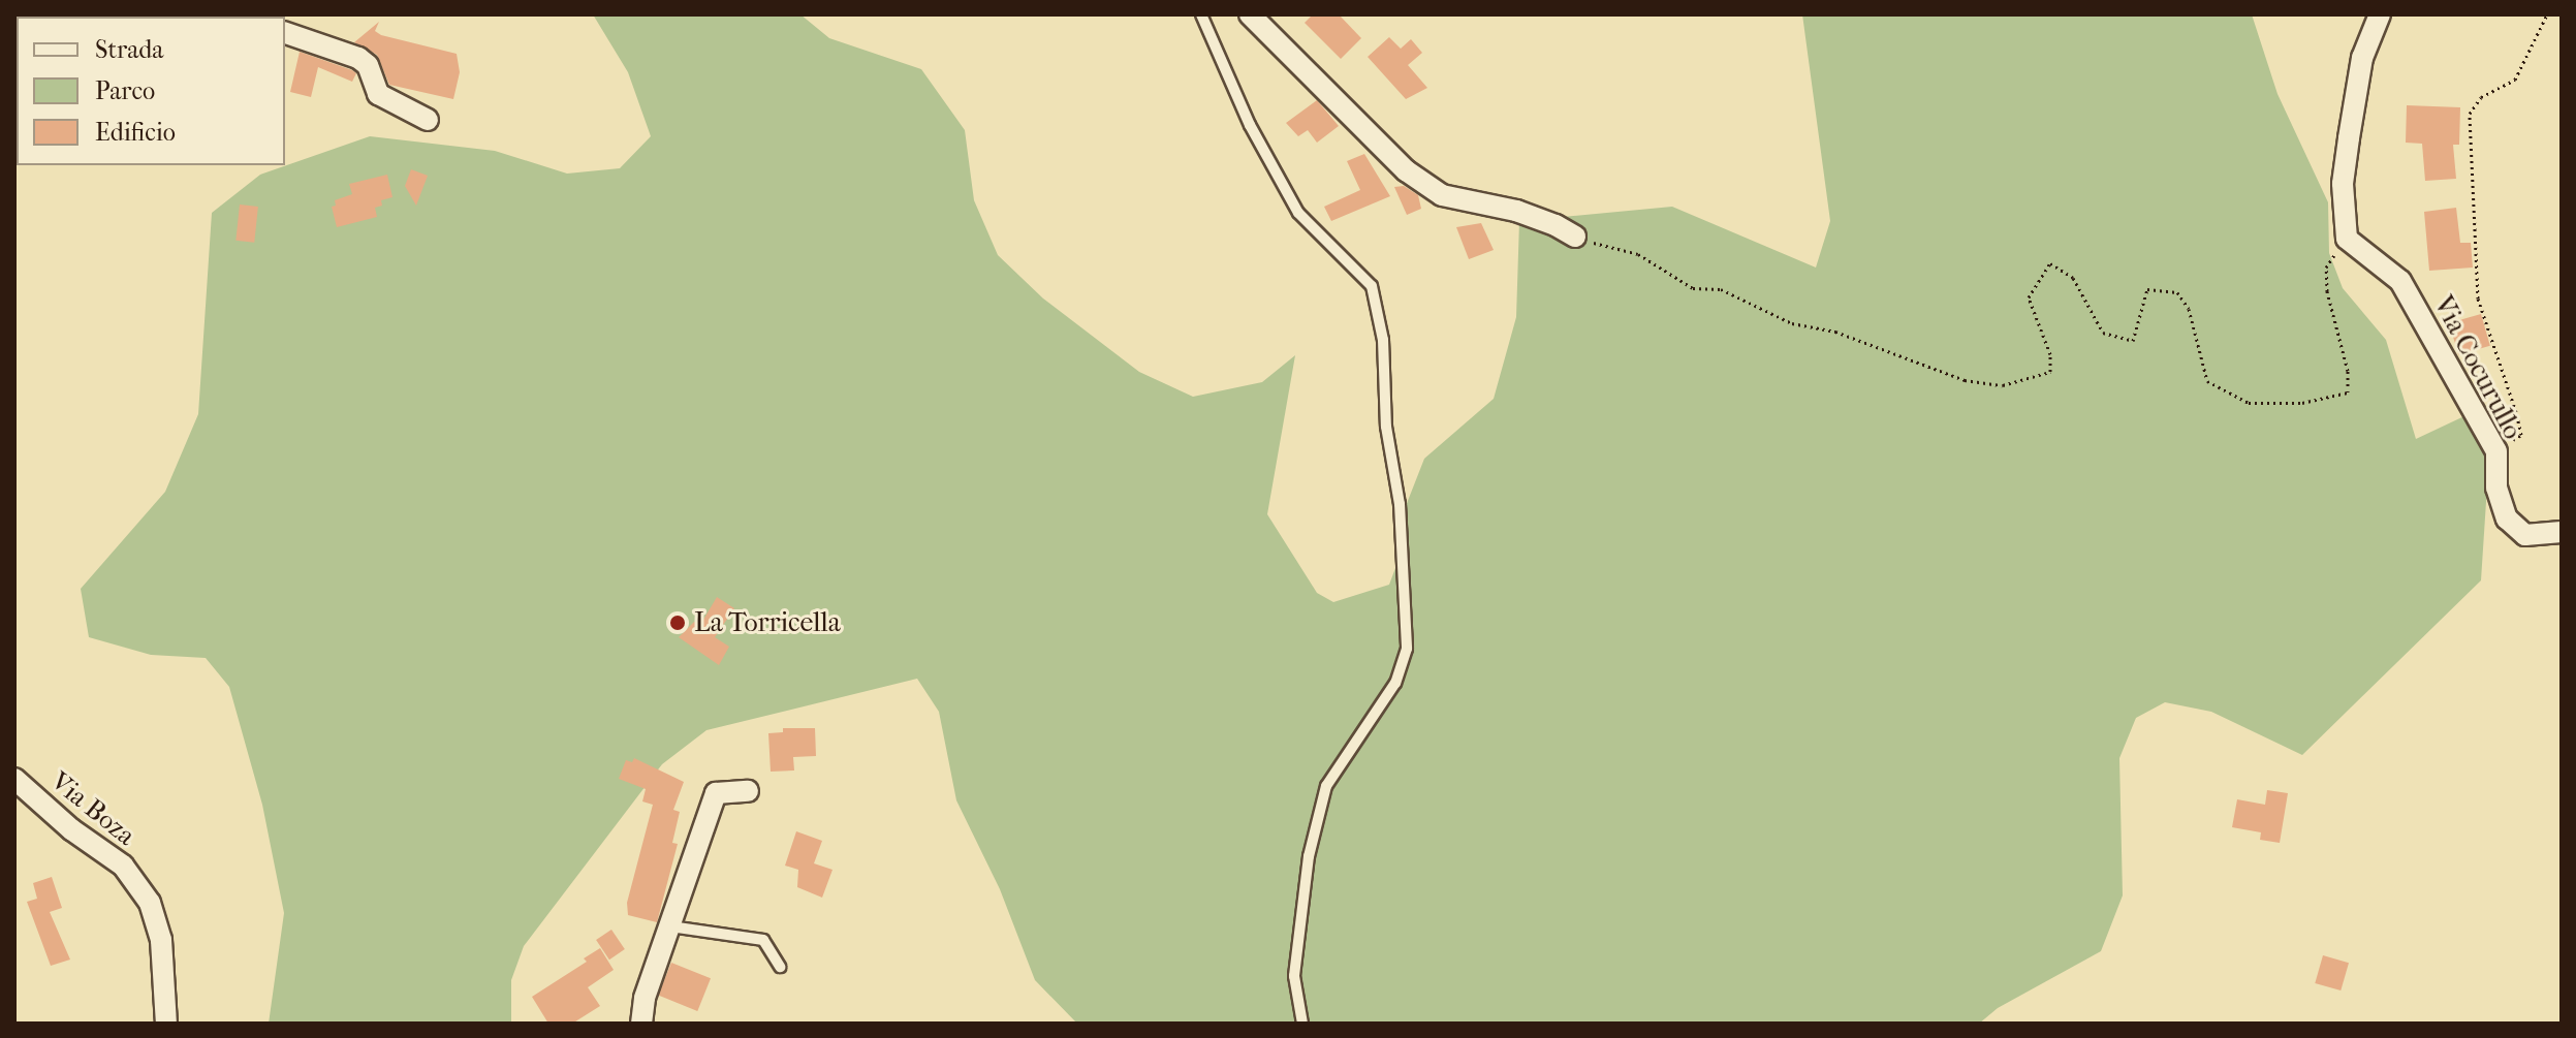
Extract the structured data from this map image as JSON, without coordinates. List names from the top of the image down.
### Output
{
  "streets": {
    "street": ["Via Cocurullo", "Via Boza"]
  },
  "places": ["La Torricella"],
  "legend": ["Strada", "Parco", "Edificio"]
}
